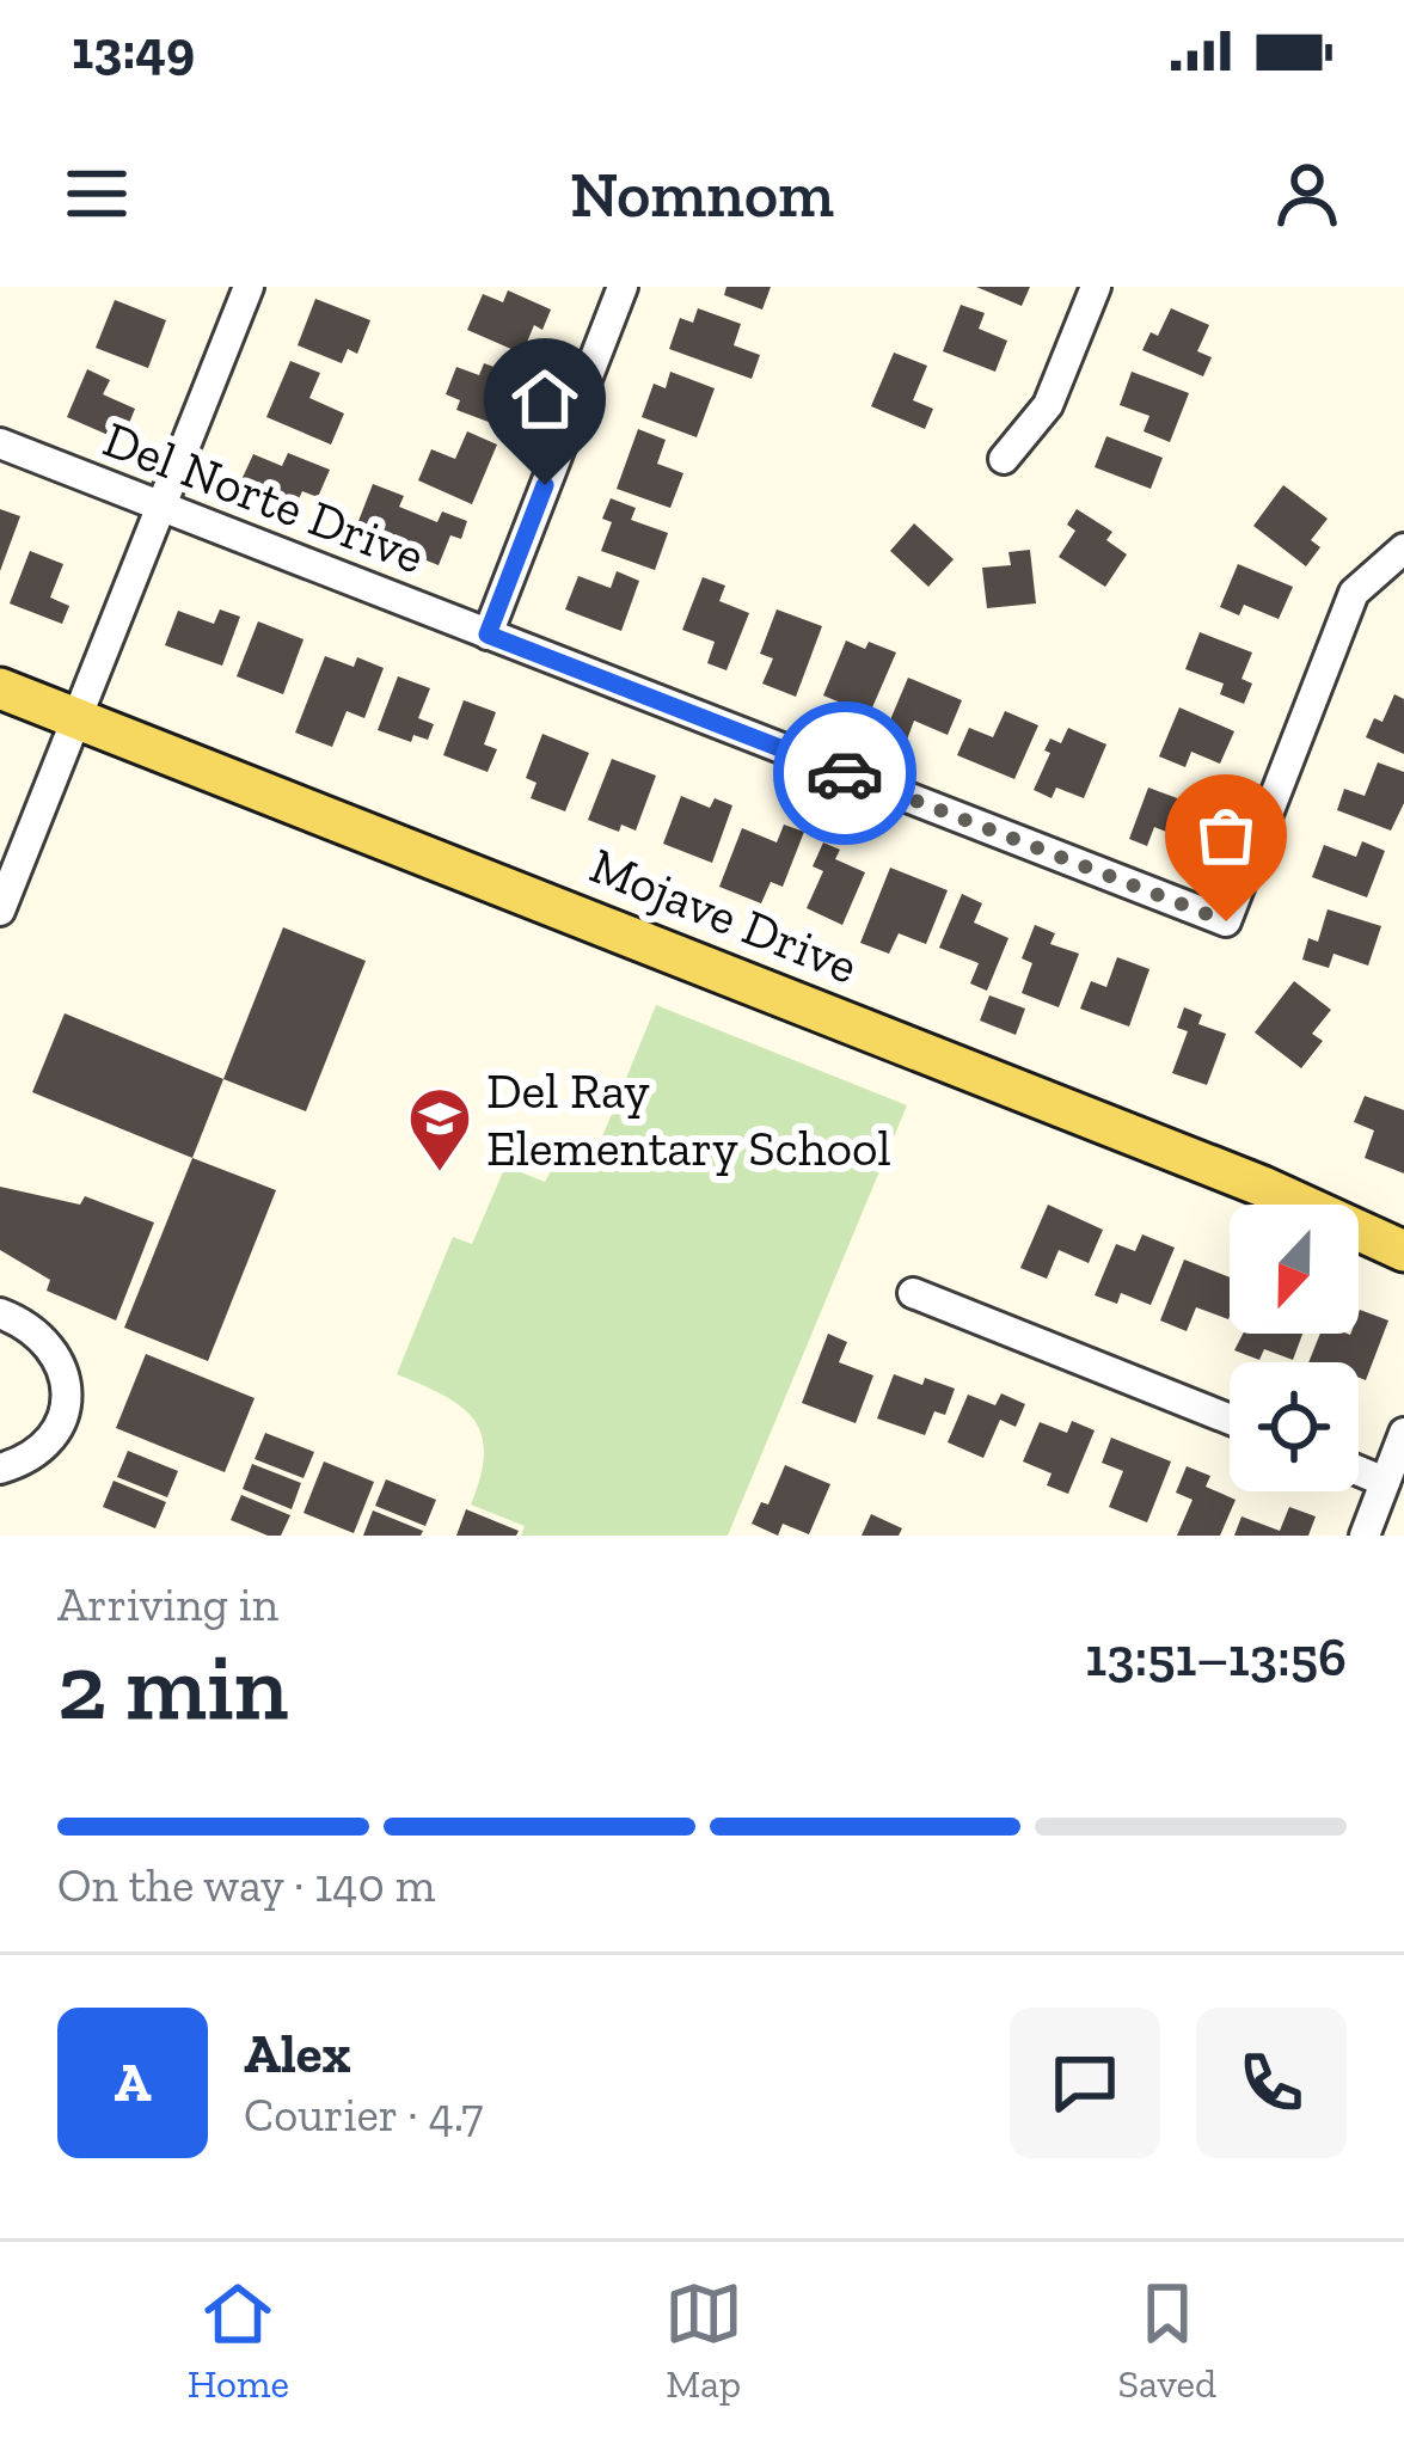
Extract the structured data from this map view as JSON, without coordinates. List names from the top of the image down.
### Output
{
  "streets": {
    "main road": ["Mojave Drive"],
    "street": ["Del Norte Drive"]
  },
  "places": {
    "school or university": ["Del Ray Elementary School"]
  },
  "north": "bottom",
  "page": {
    "status": "13:49",
    "header": "Nomnom",
    "heading": ["2 min", "Arriving in", "13:51–13:56"],
    "panel": ["Alex", "Courier · 4.7"],
    "bar": "On the way · 140 m",
    "round": "A",
    "tabs": ["Home", "Map", "Saved"]
  }
}
